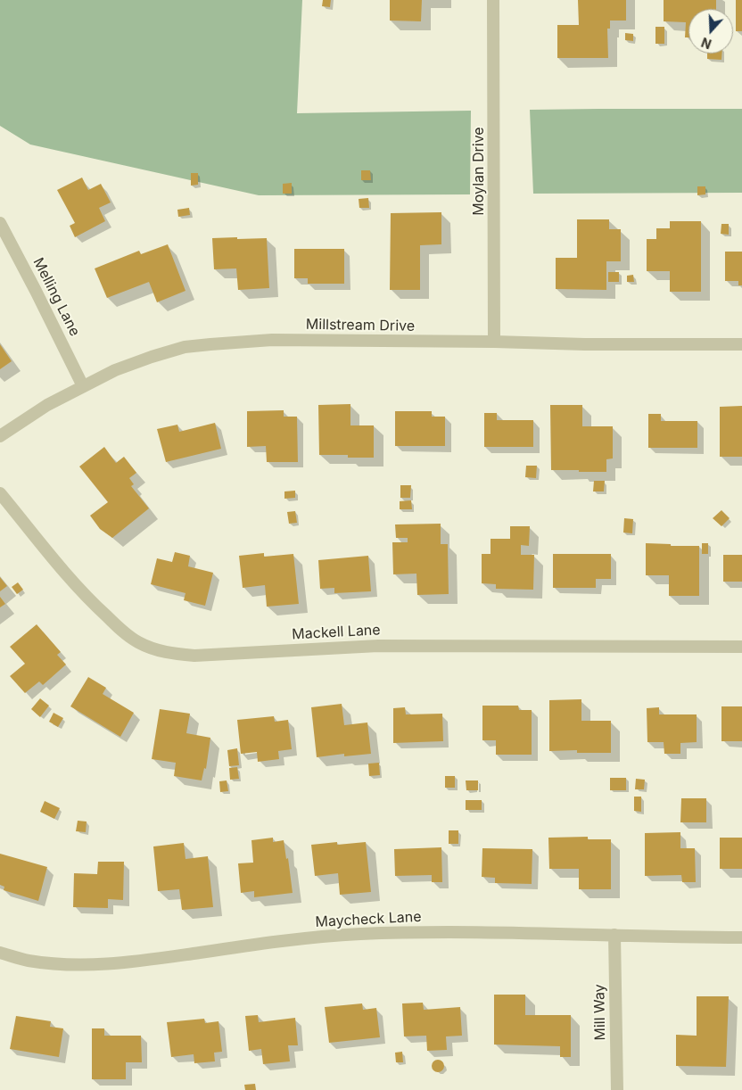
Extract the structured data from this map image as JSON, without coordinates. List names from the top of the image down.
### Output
{
  "streets": {
    "street": [
      "Moylan Drive",
      "Melling Lane",
      "Millstream Drive",
      "Mackell Lane",
      "Maycheck Lane",
      "Mill Way"
    ]
  },
  "crossings": [
    ["Moylan Drive", "Millstream Drive"],
    ["Melling Lane", "Millstream Drive"],
    ["Maycheck Lane", "Mill Way"]
  ],
  "north": "bottom"
}
